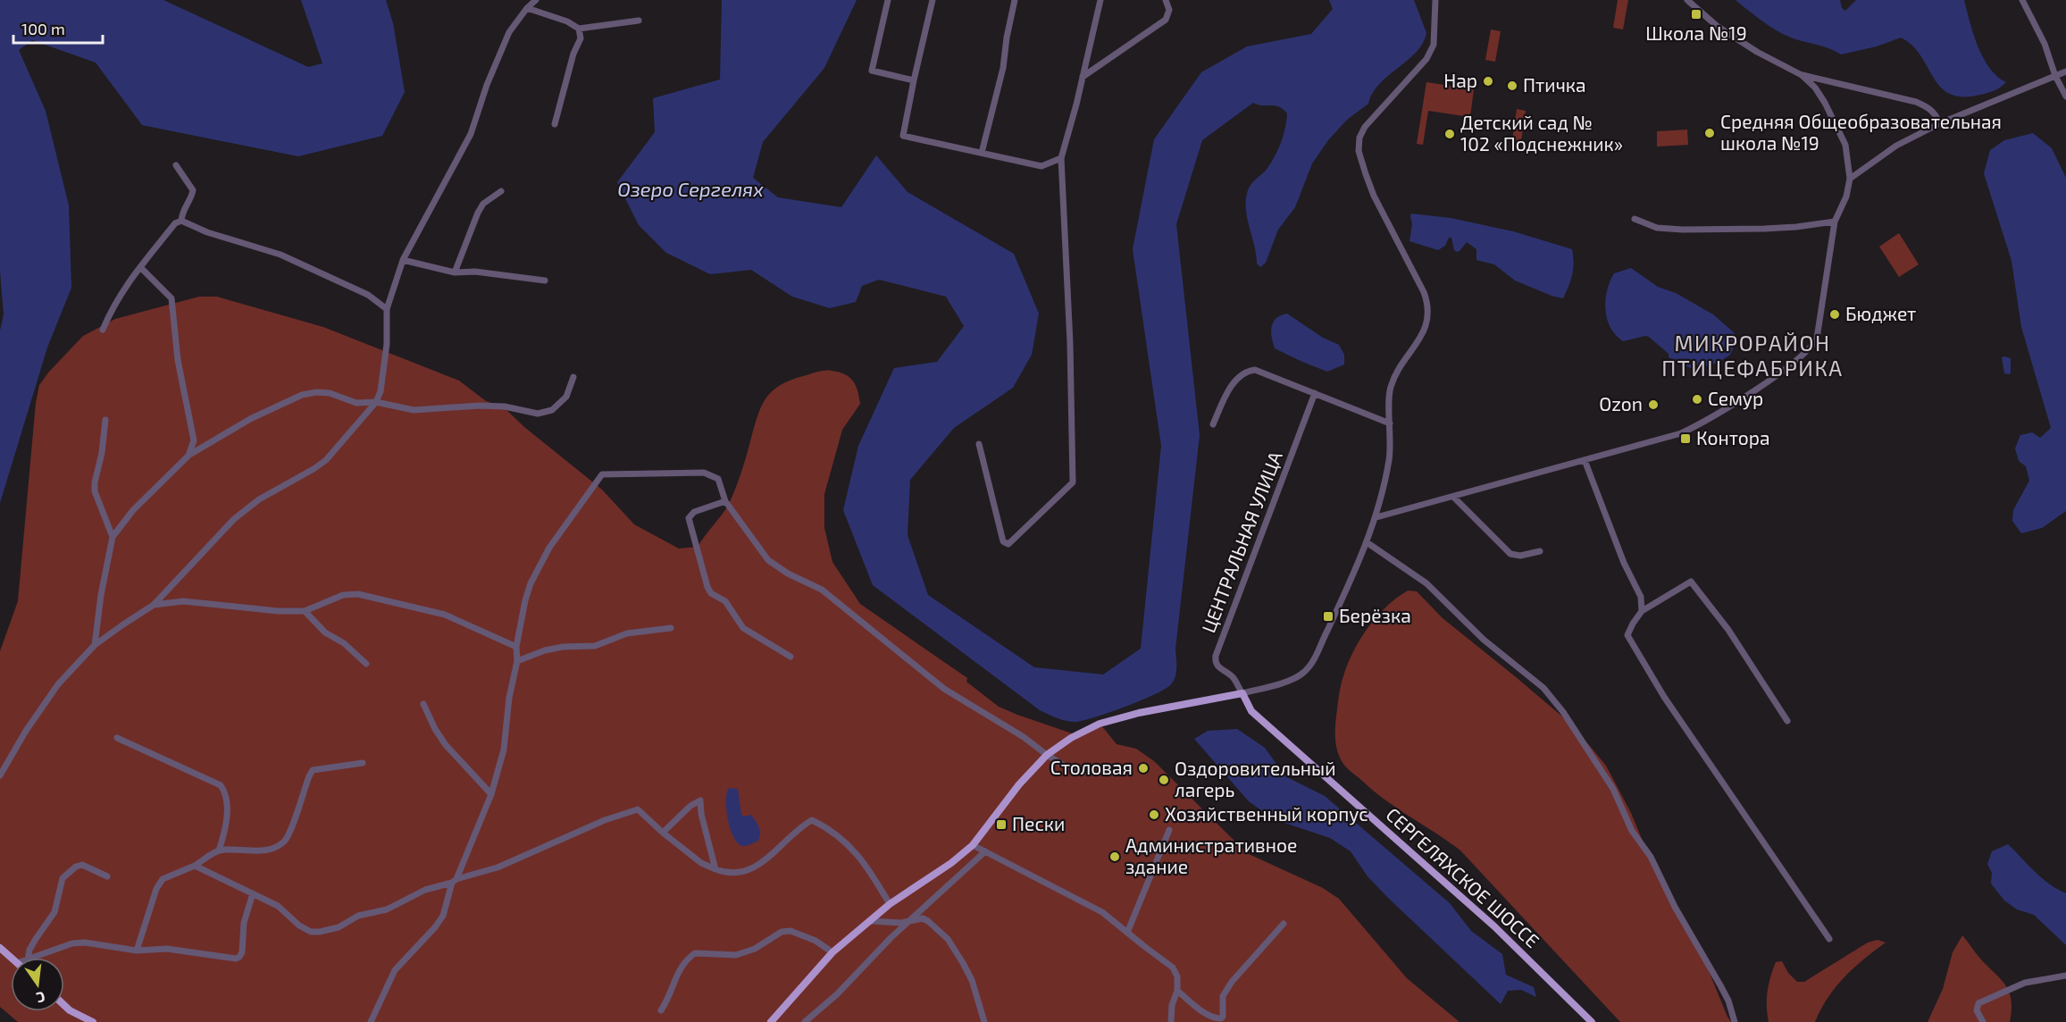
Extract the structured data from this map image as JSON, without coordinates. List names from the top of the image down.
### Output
{
  "streets": {
    "main road": ["СЕРГЕЛЯХСКОЕ ШОССЕ"],
    "street": ["ЦЕНТРАЛЬНАЯ УЛИЦА"]
  },
  "crossings": [
    ["ЦЕНТРАЛЬНАЯ УЛИЦА", "СЕРГЕЛЯХСКОЕ ШОССЕ"]
  ],
  "districts": ["МИКРОРАЙОН ПТИЦЕФАБРИКА"],
  "water": ["Озеро Сергелях"],
  "places": {
    "transit": [
      "Школа №19",
      "Контора",
      "Берёзка",
      "Пески"
    ],
    "other": [
      "Нар",
      "Птичка",
      "Средняя Общеобразовательная школа №19",
      "Детский сад № 102 «Подснежник»",
      "Бюджет",
      "Семур",
      "Ozon",
      "Столовая",
      "Оздоровительный лагерь",
      "Хозяйственный корпус",
      "Административное здание"
    ]
  },
  "scale_bar": "100 m",
  "north": "bottom"
}
